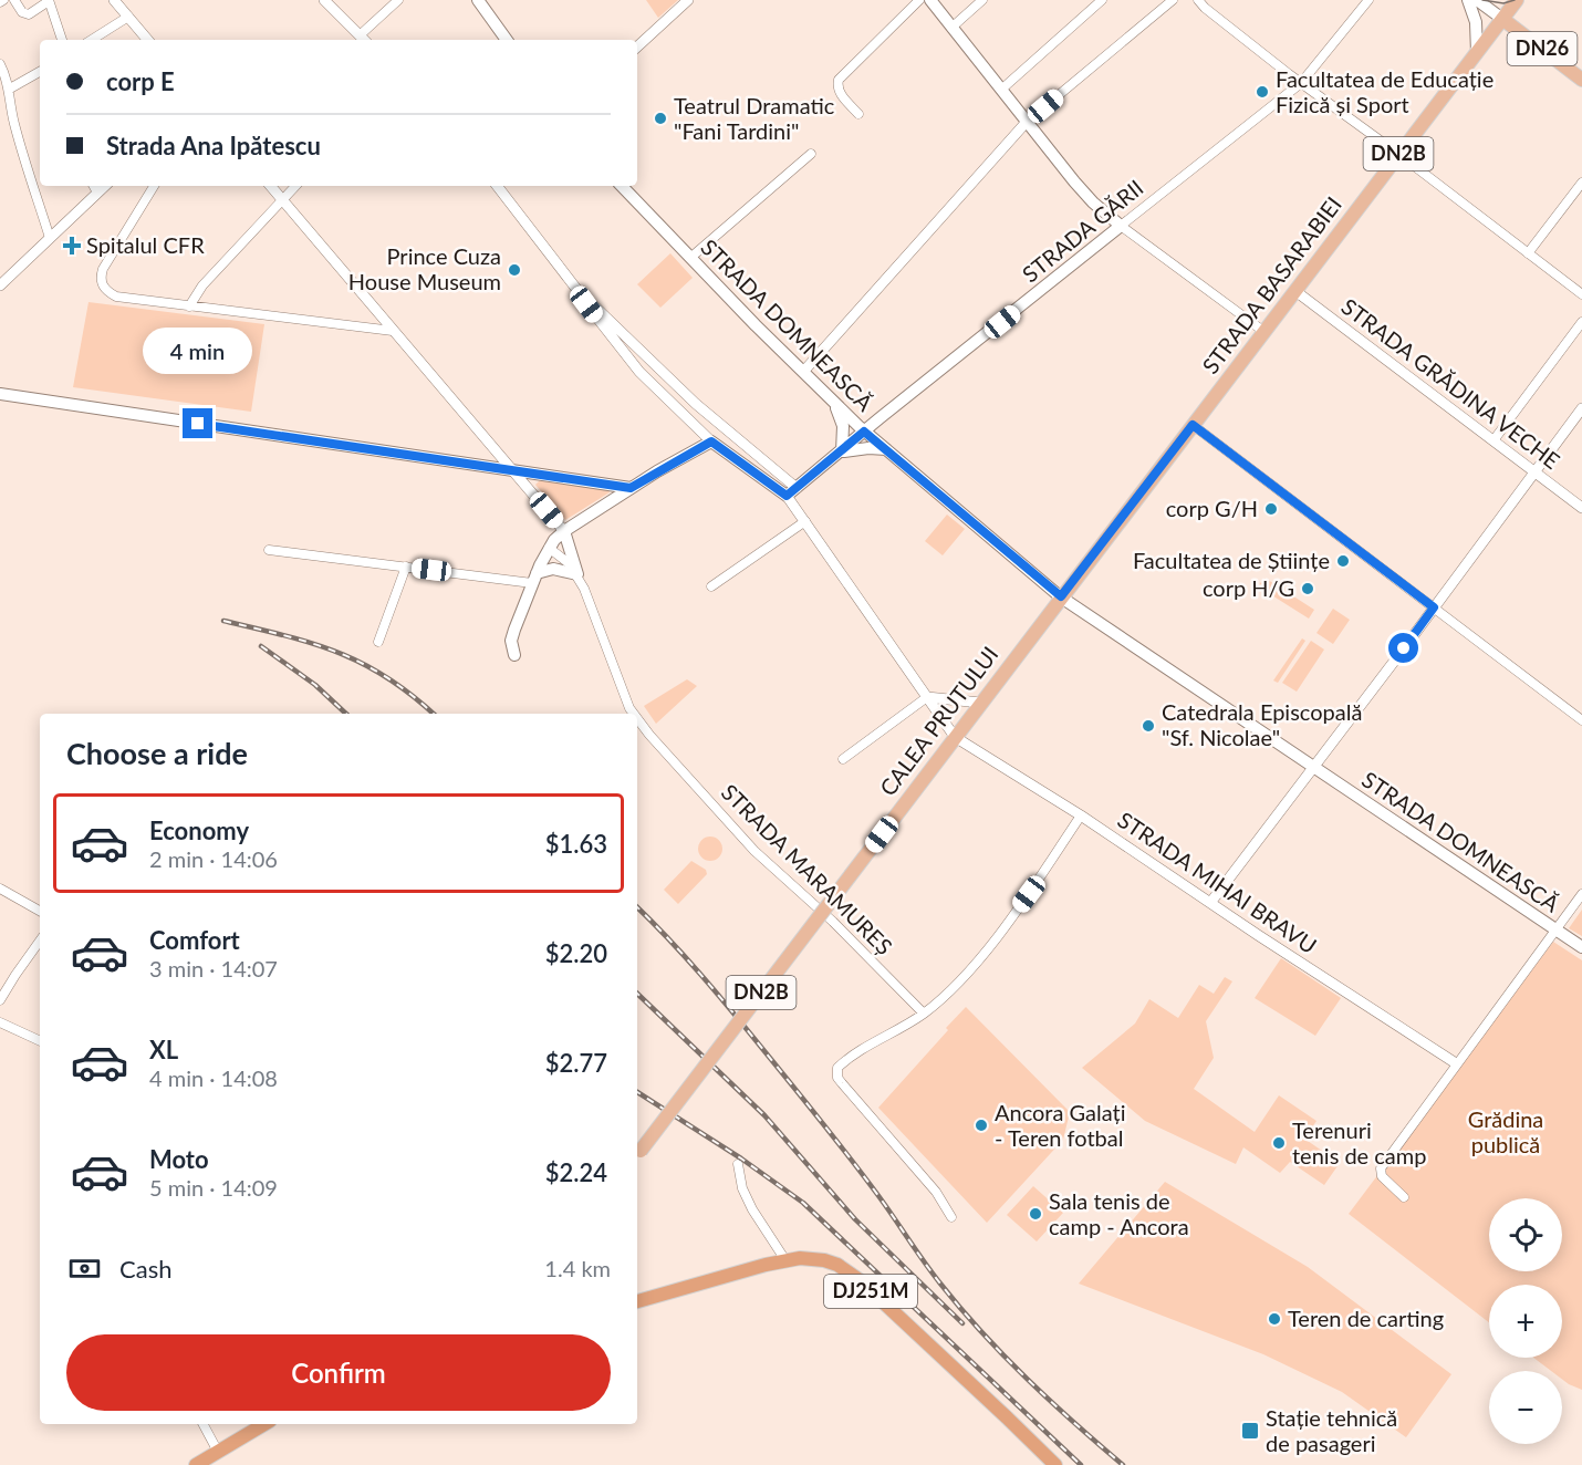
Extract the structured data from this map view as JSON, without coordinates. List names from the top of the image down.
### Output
{
  "streets": {
    "highway": ["DJ251M"],
    "main road": [
      "DN26",
      "DN2B",
      "STRADA GĂRII",
      "STRADA BASARABIEI",
      "STRADA DOMNEASCĂ",
      "CALEA PRUTULUI"
    ],
    "street": ["STRADA GRĂDINA VECHE", "STRADA MARAMUREȘ", "STRADA MIHAI BRAVU"]
  },
  "crossings": [
    ["DN26", "STRADA BASARABIEI"],
    ["STRADA GĂRII", "STRADA DOMNEASCĂ"],
    ["STRADA BASARABIEI", "STRADA DOMNEASCĂ"],
    ["STRADA BASARABIEI", "STRADA GRĂDINA VECHE"],
    ["STRADA BASARABIEI", "CALEA PRUTULUI"],
    ["STRADA DOMNEASCĂ", "CALEA PRUTULUI"],
    ["CALEA PRUTULUI", "STRADA MIHAI BRAVU"]
  ],
  "parks": ["Grădina publică"],
  "places": {
    "other": [
      "Facultatea de Educație Fizică și Sport",
      "Teatrul Dramatic \"Fani Tardini\"",
      "Prince Cuza House Museum",
      "corp G/H",
      "Facultatea de Științe",
      "corp H/G",
      "Catedrala Episcopală \"Sf. Nicolae\"",
      "Ancora Galați - Teren fotbal",
      "Terenuri tenis de camp",
      "Sala tenis de camp - Ancora",
      "Teren de carting"
    ],
    "health": ["Spitalul CFR"],
    "transit": ["Stație tehnică de pasageri"]
  },
  "page": {
    "banner": ["corp E", "Strada Ana Ipătescu"],
    "bubble": "4 min",
    "heading": "Choose a ride",
    "list": [
      {
        "name": "Economy",
        "note": "2 min · 14:06",
        "value": "$1.63"
      },
      {
        "name": "Comfort",
        "note": "3 min · 14:07",
        "value": "$2.20"
      },
      {
        "name": "XL",
        "note": "4 min · 14:08",
        "value": "$2.77"
      },
      {
        "name": "Moto",
        "note": "5 min · 14:09",
        "value": "$2.24"
      }
    ],
    "map_buttons": ["+", "−"],
    "pay": ["Cash", "1.4 km"],
    "buttons": "Confirm"
  }
}
